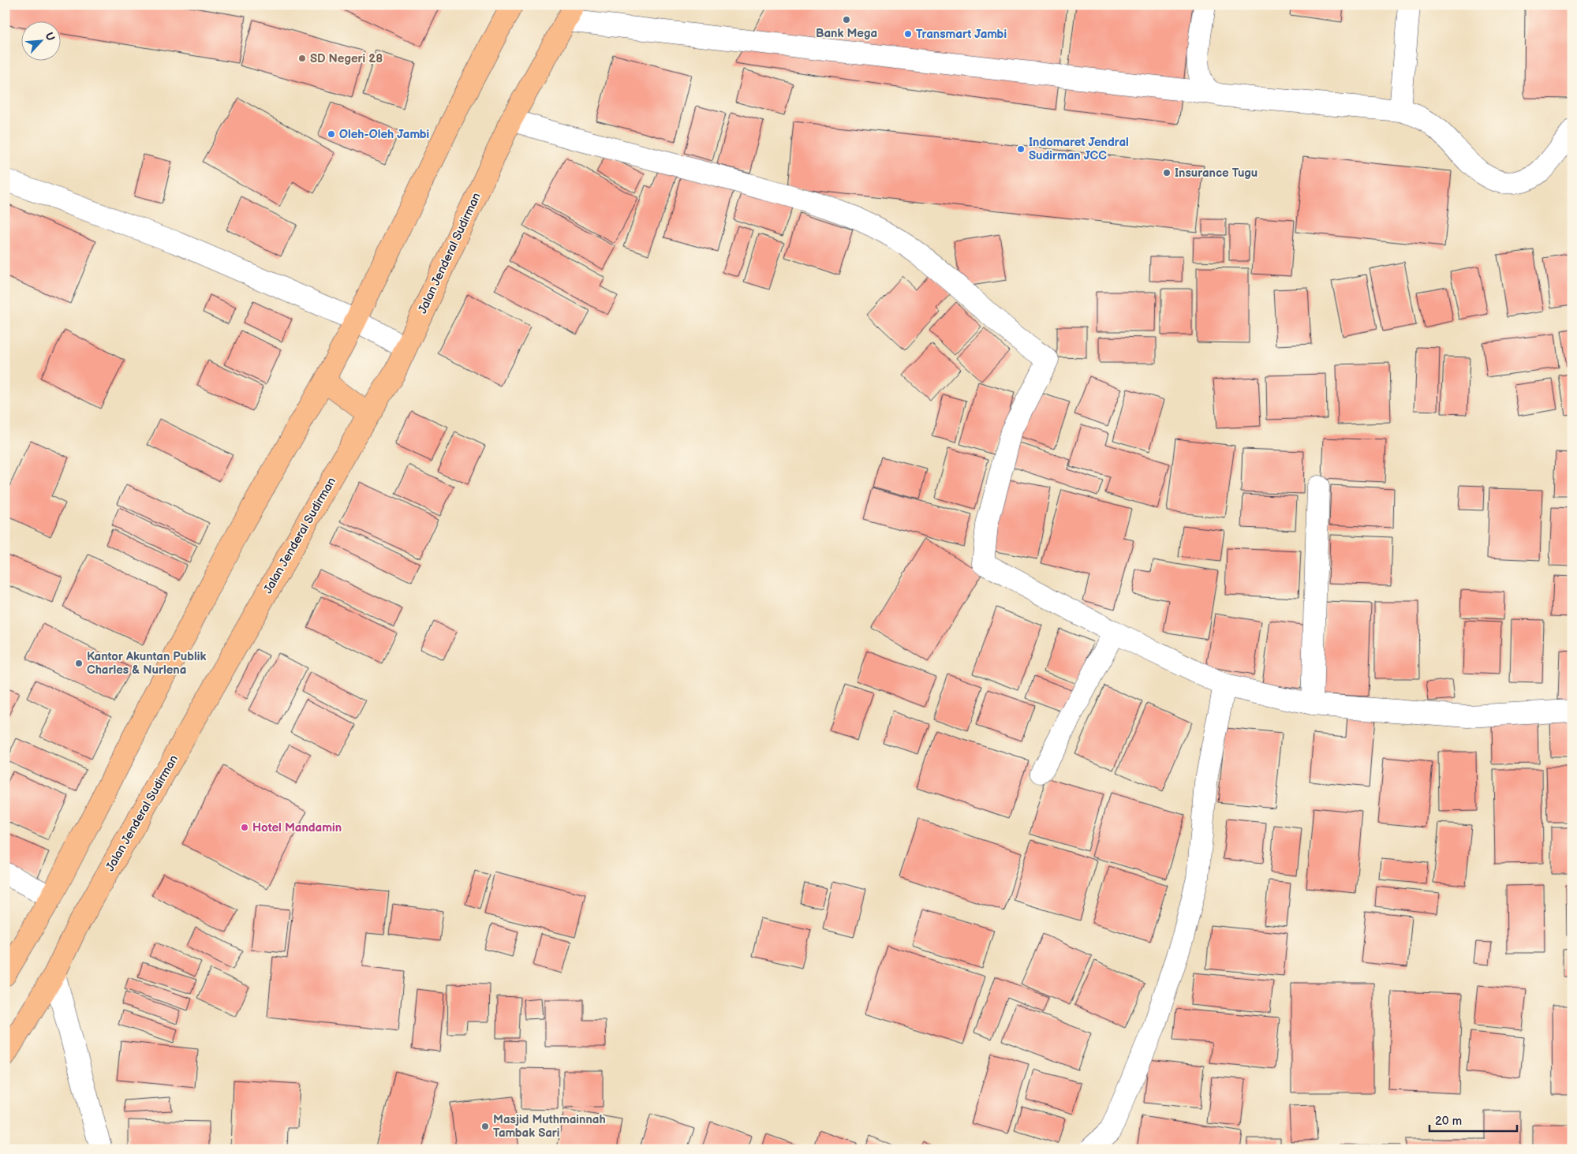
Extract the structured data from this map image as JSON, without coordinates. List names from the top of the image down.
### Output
{
  "streets": {
    "highway": ["Jalan Jenderal Sudirman"]
  },
  "places": [
    "Bank Mega",
    "Transmart Jambi",
    "SD Negeri 28",
    "Oleh-Oleh Jambi",
    "Indomaret Jendral Sudirman JCC",
    "Insurance Tugu",
    "Kantor Akuntan Publik Charles & Nurlena",
    "Hotel Mandamin",
    "Masjid Muthmainnah Tambak Sari"
  ],
  "scale_bar": "20 m",
  "north": "top right"
}
